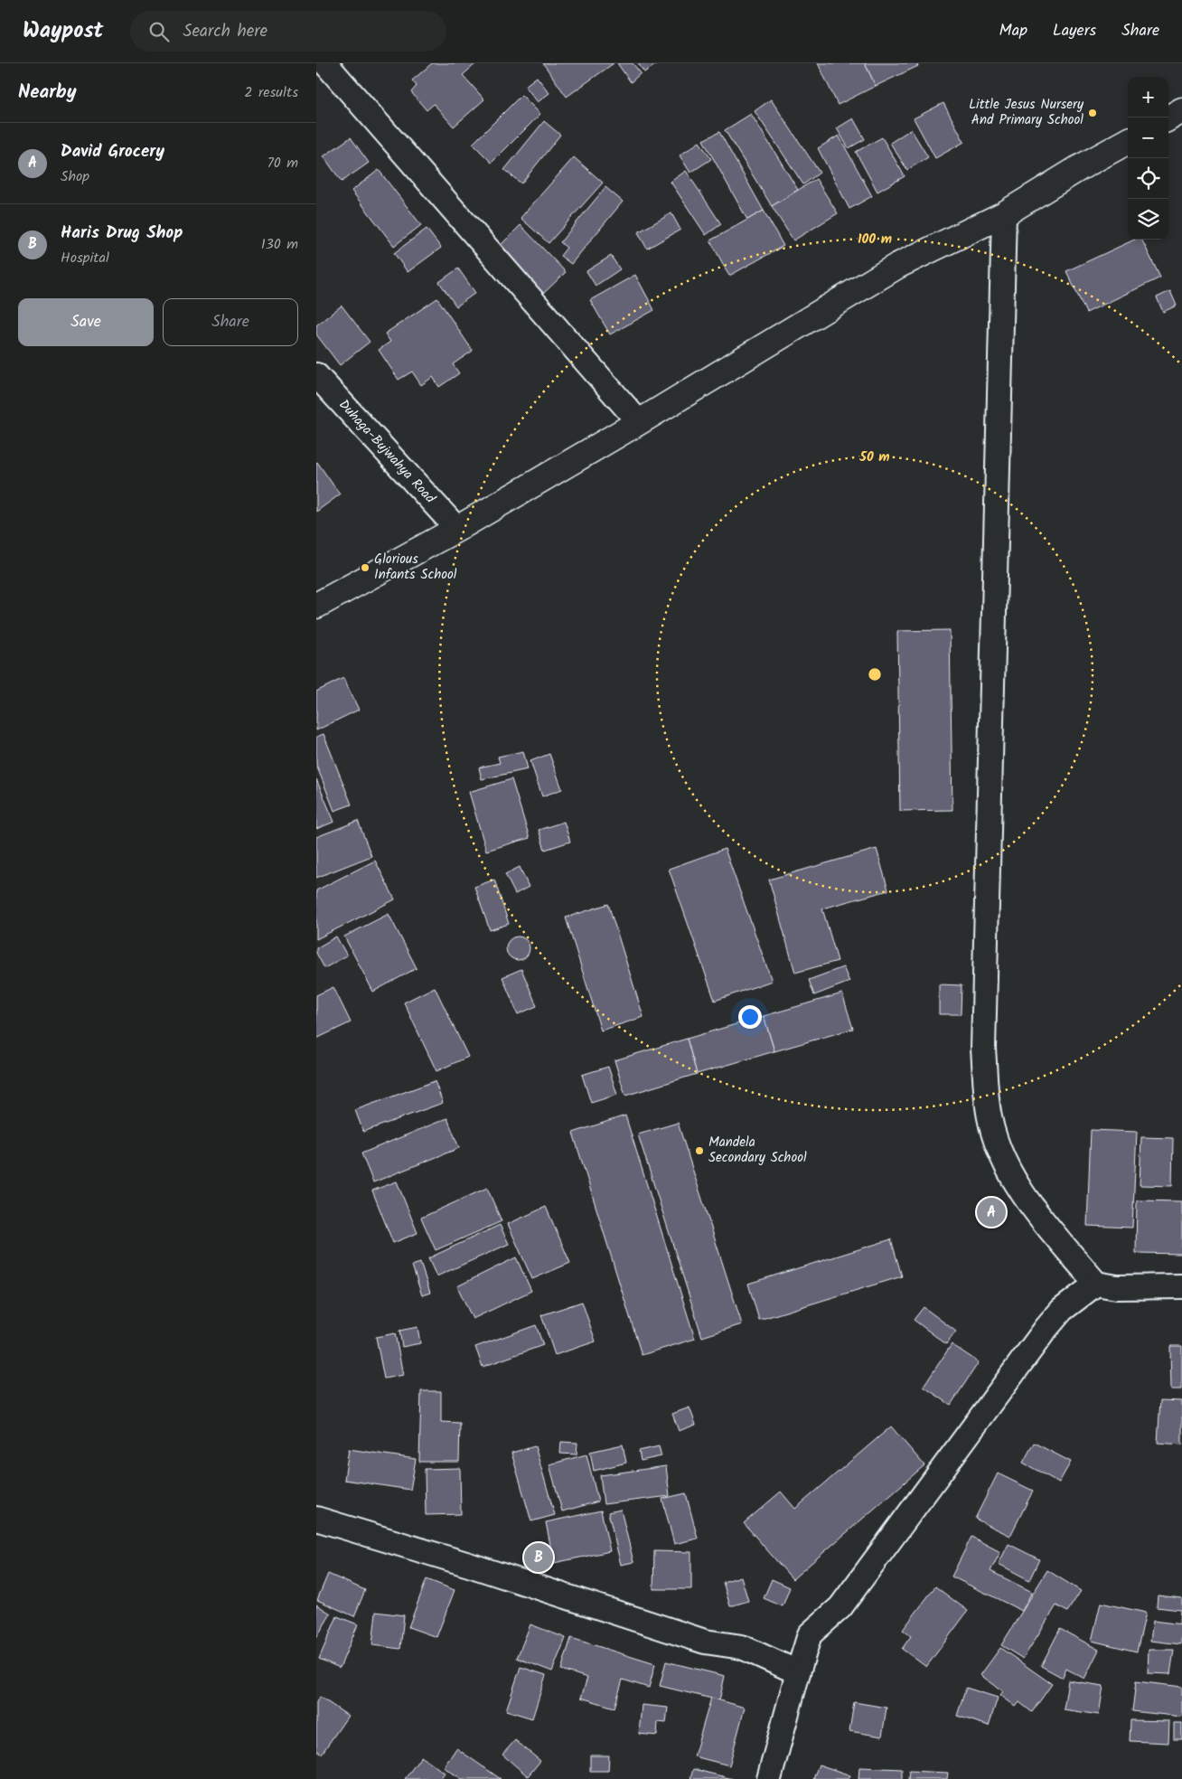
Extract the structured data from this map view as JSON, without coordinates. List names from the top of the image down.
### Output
{
  "streets": {
    "street": ["Duhaga-Bujwahya Road"]
  },
  "places": ["Little Jesus Nursery And Primary School", "Glorious Infants School", "Mandela Secondary School"],
  "page": {
    "header": "Waypost",
    "search": "Search here",
    "nav": ["Map", "Layers", "Share"],
    "heading": ["Nearby", "2 results"],
    "map_buttons": ["+", "−"],
    "list": [
      {
        "mark": "A",
        "name": "David Grocery",
        "note": "Shop",
        "value": "70 m"
      },
      {
        "mark": "B",
        "name": "Haris Drug Shop",
        "note": "Hospital",
        "value": "130 m"
      }
    ],
    "buttons": ["Save", "Share"],
    "pins": ["A", "B"]
  },
  "rings": ["100 m", "50 m"]
}
